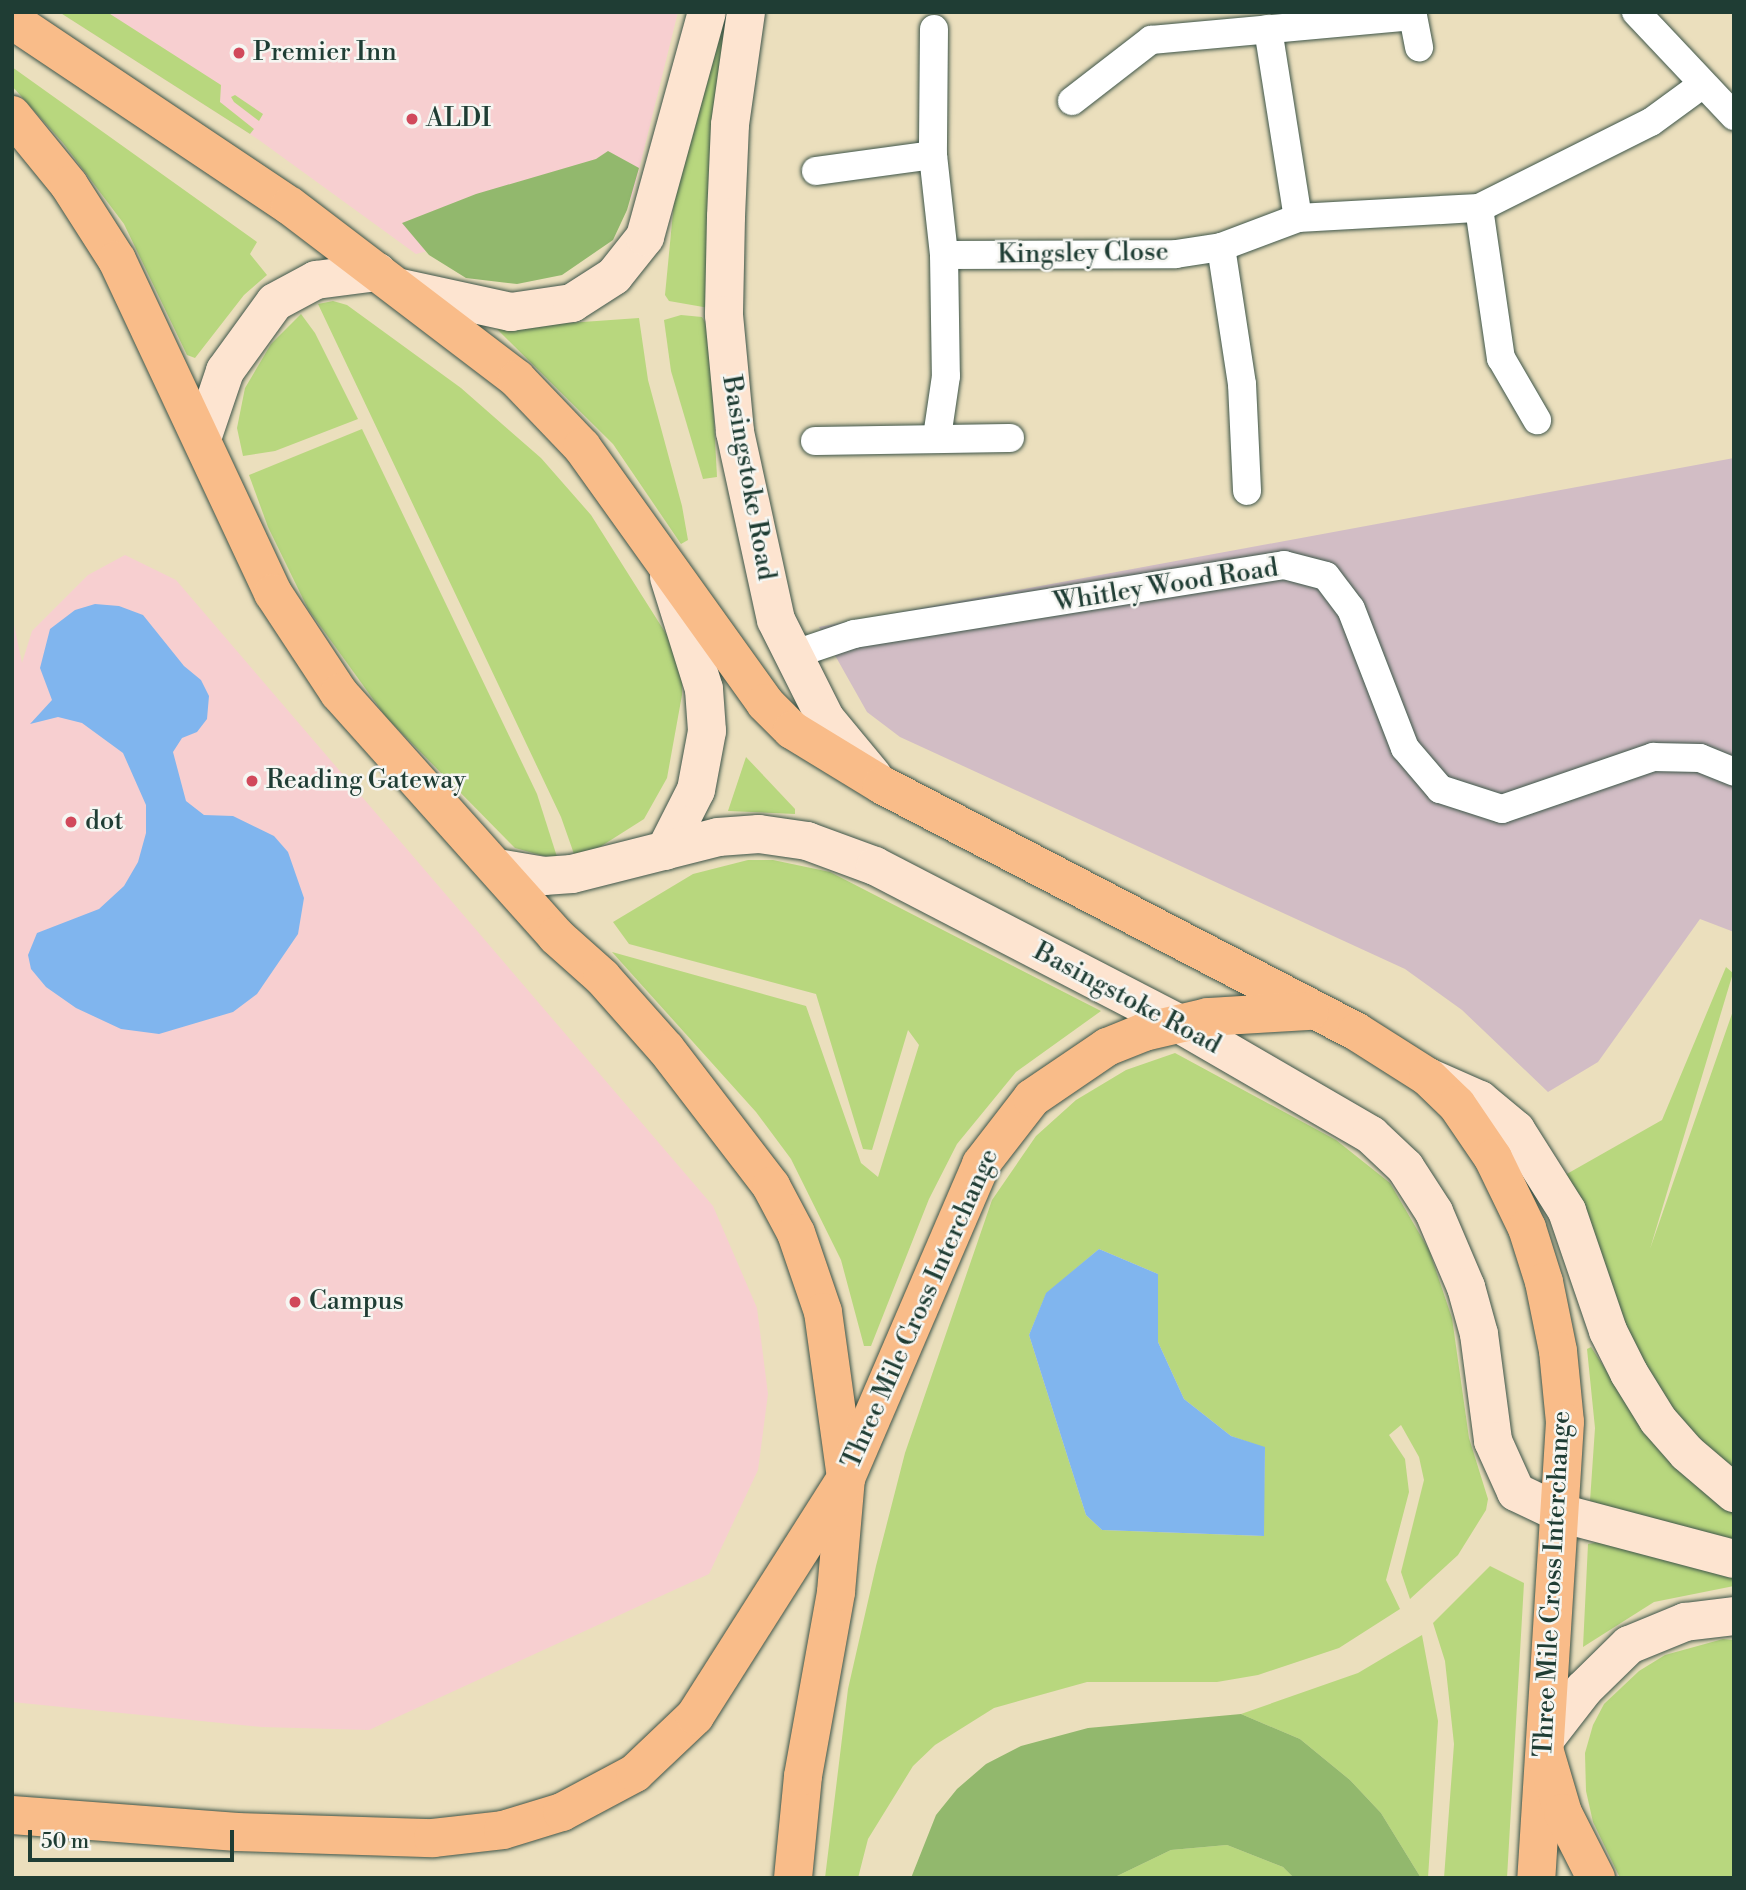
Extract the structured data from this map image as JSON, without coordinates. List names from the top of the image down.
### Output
{
  "streets": {
    "highway": ["Basingstoke Road", "Three Mile Cross Interchange"],
    "street": ["Kingsley Close", "Whitley Wood Road"]
  },
  "crossings": [
    ["Basingstoke Road", "Whitley Wood Road"],
    ["Basingstoke Road", "Three Mile Cross Interchange"]
  ],
  "places": [
    "Premier Inn",
    "ALDI",
    "Reading Gateway",
    "dot",
    "Campus"
  ],
  "scale_bar": "50 m"
}
